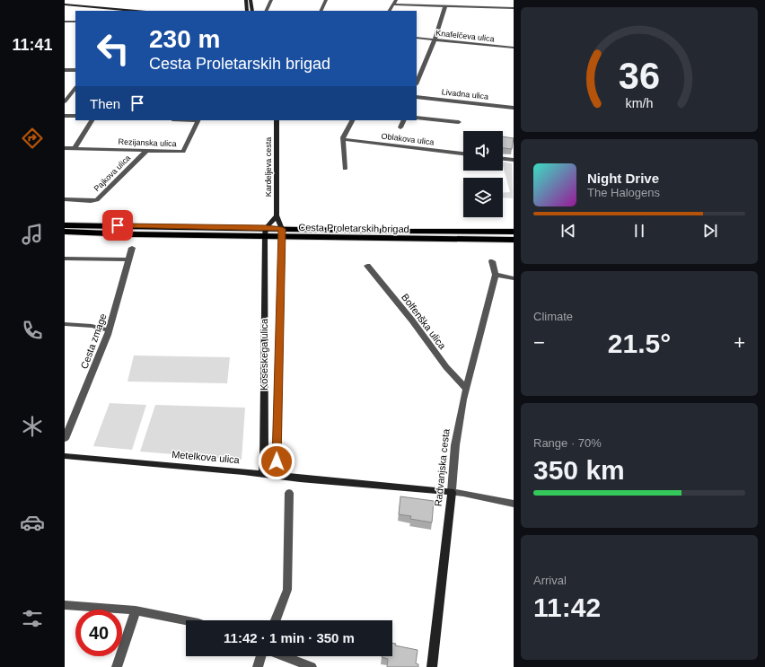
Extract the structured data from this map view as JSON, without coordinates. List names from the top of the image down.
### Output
{
  "streets": {
    "main road": ["Cesta Proletarskih brigad"],
    "street": [
      "Knafelčeva ulica",
      "Livadna ulica",
      "Oblakova ulica",
      "Rezijanska ulica",
      "Kardeljeva cesta",
      "Pajkova ulica",
      "Bolfenška ulica",
      "Cesta zmage",
      "Koseskega ulica",
      "Metelkova ulica",
      "Radvanjska cesta"
    ]
  },
  "crossings": [
    ["Rezijanska ulica", "Pajkova ulica"],
    ["Cesta Proletarskih brigad", "Koseskega ulica"],
    ["Bolfenška ulica", "Radvanjska cesta"],
    ["Koseskega ulica", "Metelkova ulica"],
    ["Metelkova ulica", "Radvanjska cesta"]
  ],
  "page": {
    "tabs": "11:41",
    "turn": ["230 m", "Cesta Proletarskih brigad"],
    "then": "Then",
    "song": ["Night Drive", "The Halogens"],
    "tile": [
      "Climate",
      ["Range · 70%", "350 km"],
      ["Arrival", "11:42"]
    ],
    "heat": ["−", "21.5°", "+"],
    "limit": "40",
    "trip": "11:42 · 1 min · 350 m",
    "gauge": ["36", "km/h"]
  }
}
